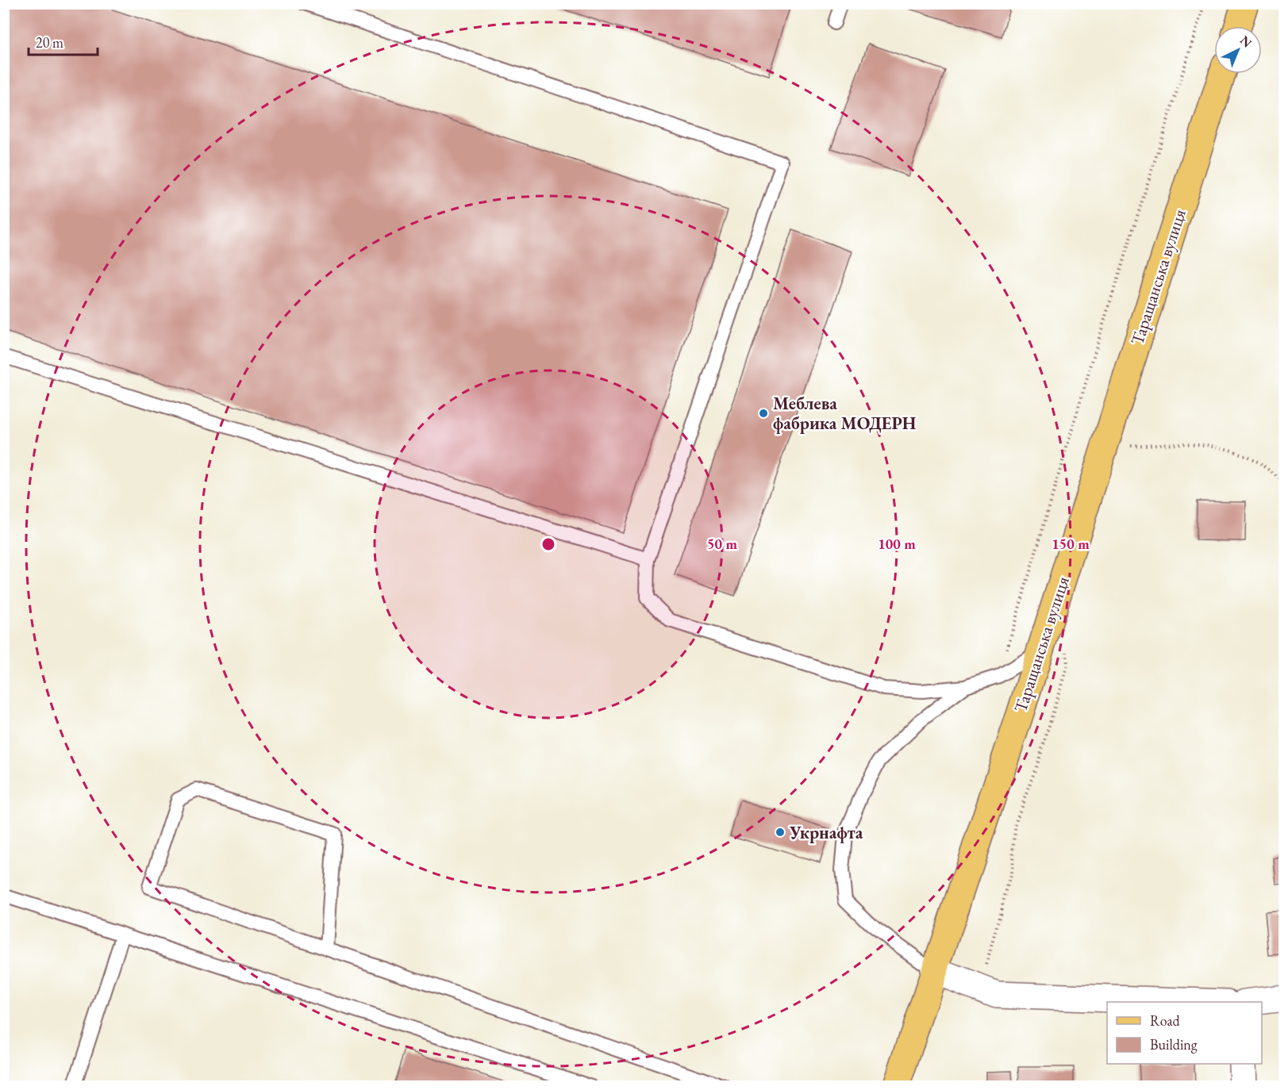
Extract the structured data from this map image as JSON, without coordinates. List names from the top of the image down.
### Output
{
  "streets": {
    "main road": ["Таращанська вулиця"]
  },
  "places": ["Меблева фабрика МОДЕРН", "Укрнафта"],
  "legend": ["Road", "Building"],
  "scale_bar": "20 m",
  "north": "top right",
  "rings": ["50 m", "100 m", "150 m"]
}
